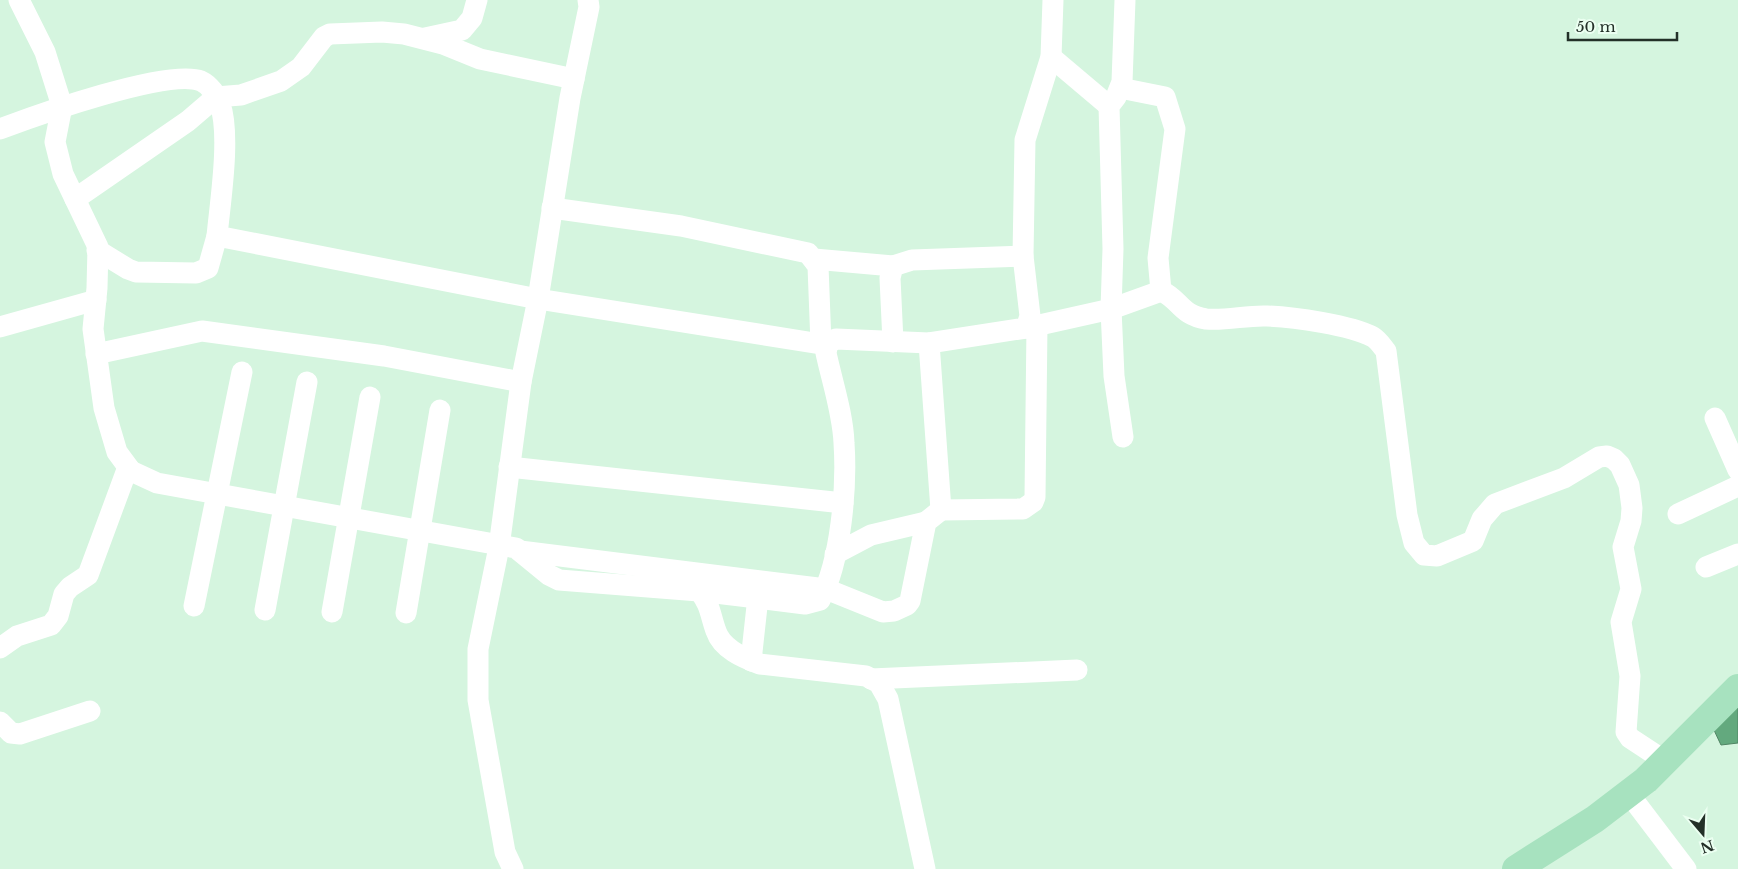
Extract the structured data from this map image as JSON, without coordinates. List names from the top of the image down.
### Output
{
  "scale_bar": "50 m",
  "north": "bottom"
}
